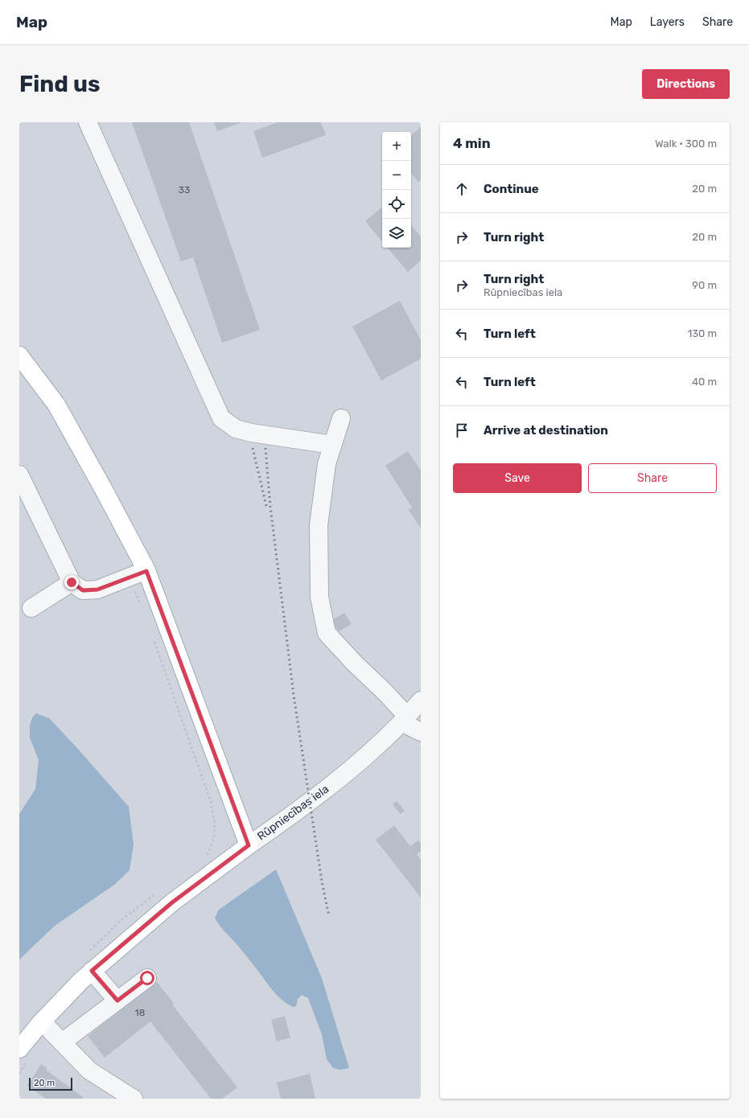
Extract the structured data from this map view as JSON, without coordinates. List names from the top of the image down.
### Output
{
  "streets": {
    "main road": ["Rūpniecības iela"]
  },
  "house_numbers": ["33", "18"],
  "scale_bar": "20 m",
  "page": {
    "header": "Map",
    "nav": ["Map", "Layers", "Share"],
    "buttons": [
      "Directions",
      ["Save", "Share"]
    ],
    "title": "Find us",
    "heading": ["4 min", "Walk · 300 m"],
    "map_buttons": ["+", "−"],
    "list": [
      ["Continue", "20 m"],
      ["Turn right", "20 m"],
      ["Turn right", "Rūpniecības iela", "90 m"],
      ["Turn left", "130 m"],
      ["Turn left", "40 m"],
      "Arrive at destination"
    ],
    "scale": "20 m"
  }
}
